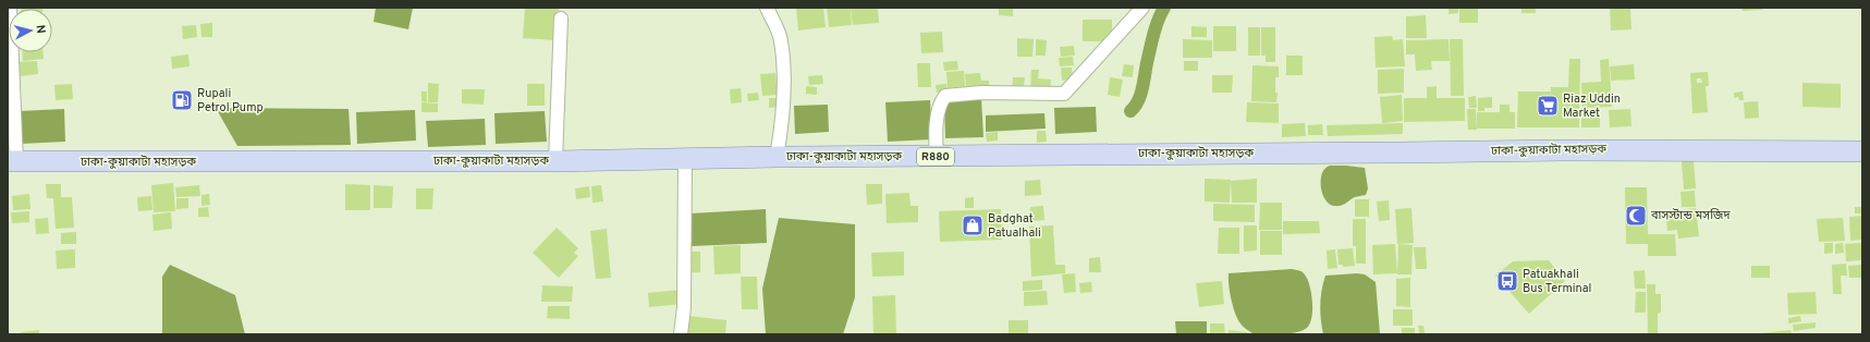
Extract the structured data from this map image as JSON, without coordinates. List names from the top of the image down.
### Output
{
  "streets": {
    "main road": ["ঢাকা-কুয়াকাটা মহাসড়ক", "R880"]
  },
  "places": {
    "fuel station": ["Rupali Petrol Pump"],
    "supermarket": ["Riaz Uddin Market"],
    "mosque": ["বাসস্টান্ড মসজিদ"],
    "shop": ["Badghat Patualhali"],
    "bus stop": ["Patuakhali Bus Terminal"]
  },
  "north": "right"
}
